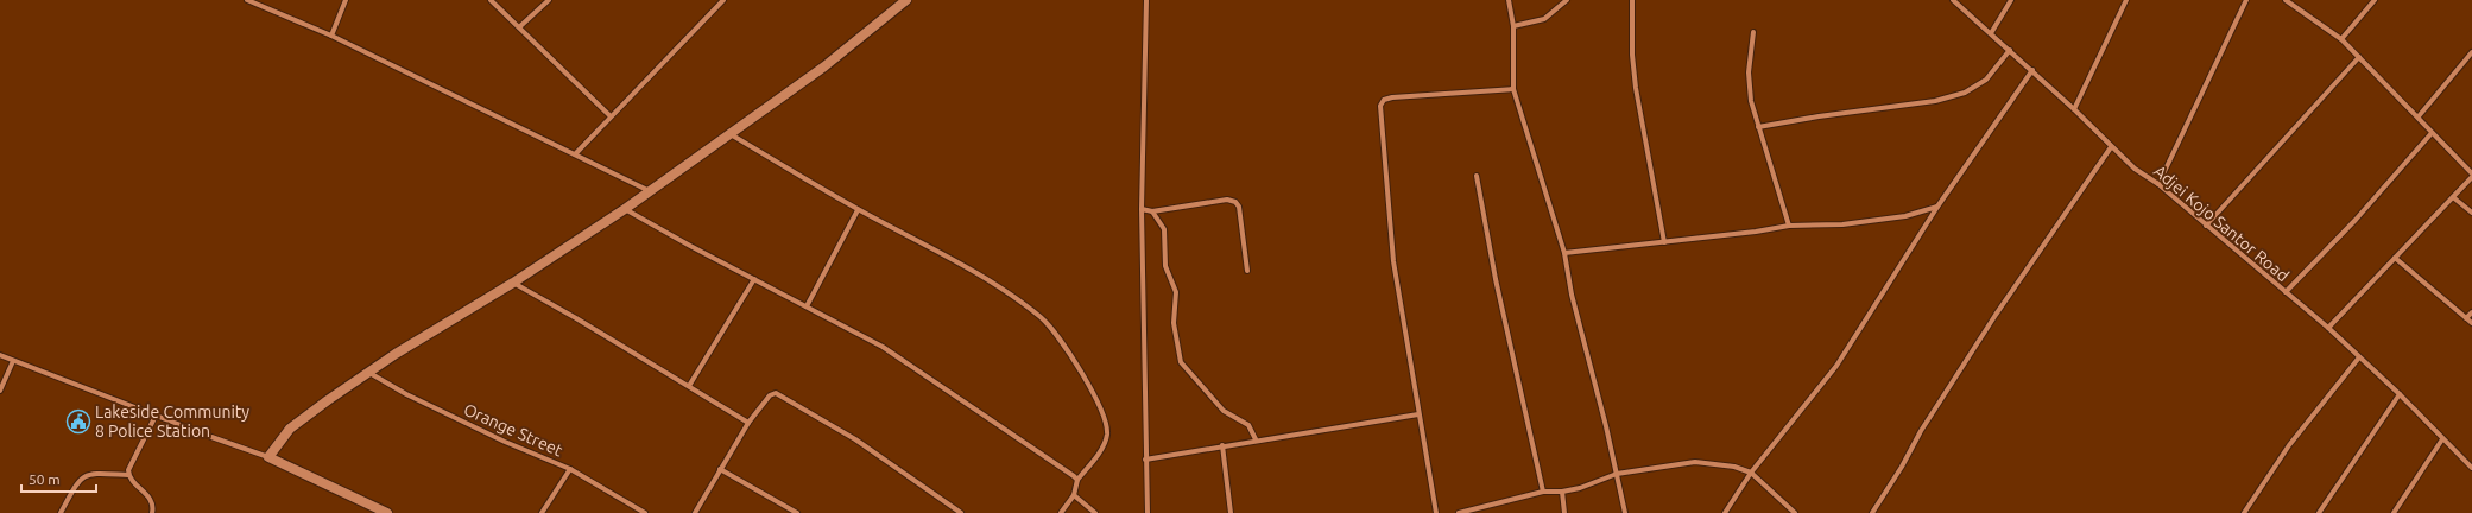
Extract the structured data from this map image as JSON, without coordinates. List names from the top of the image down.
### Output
{
  "streets": {
    "street": ["Adjei Kojo Santor Road", "Orange Street"]
  },
  "places": {
    "public building": ["Lakeside Community 8 Police Station"]
  },
  "scale_bar": "50 m"
}
